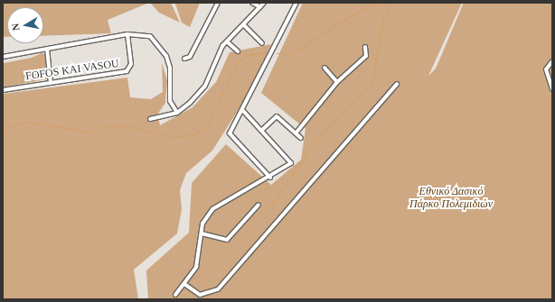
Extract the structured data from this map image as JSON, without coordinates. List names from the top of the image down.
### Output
{
  "streets": {
    "street": ["FOFOS KAI VASOU"]
  },
  "parks": ["Εθνικό Δασικό Πάρκο Πολεμιδιών"],
  "north": "left"
}
